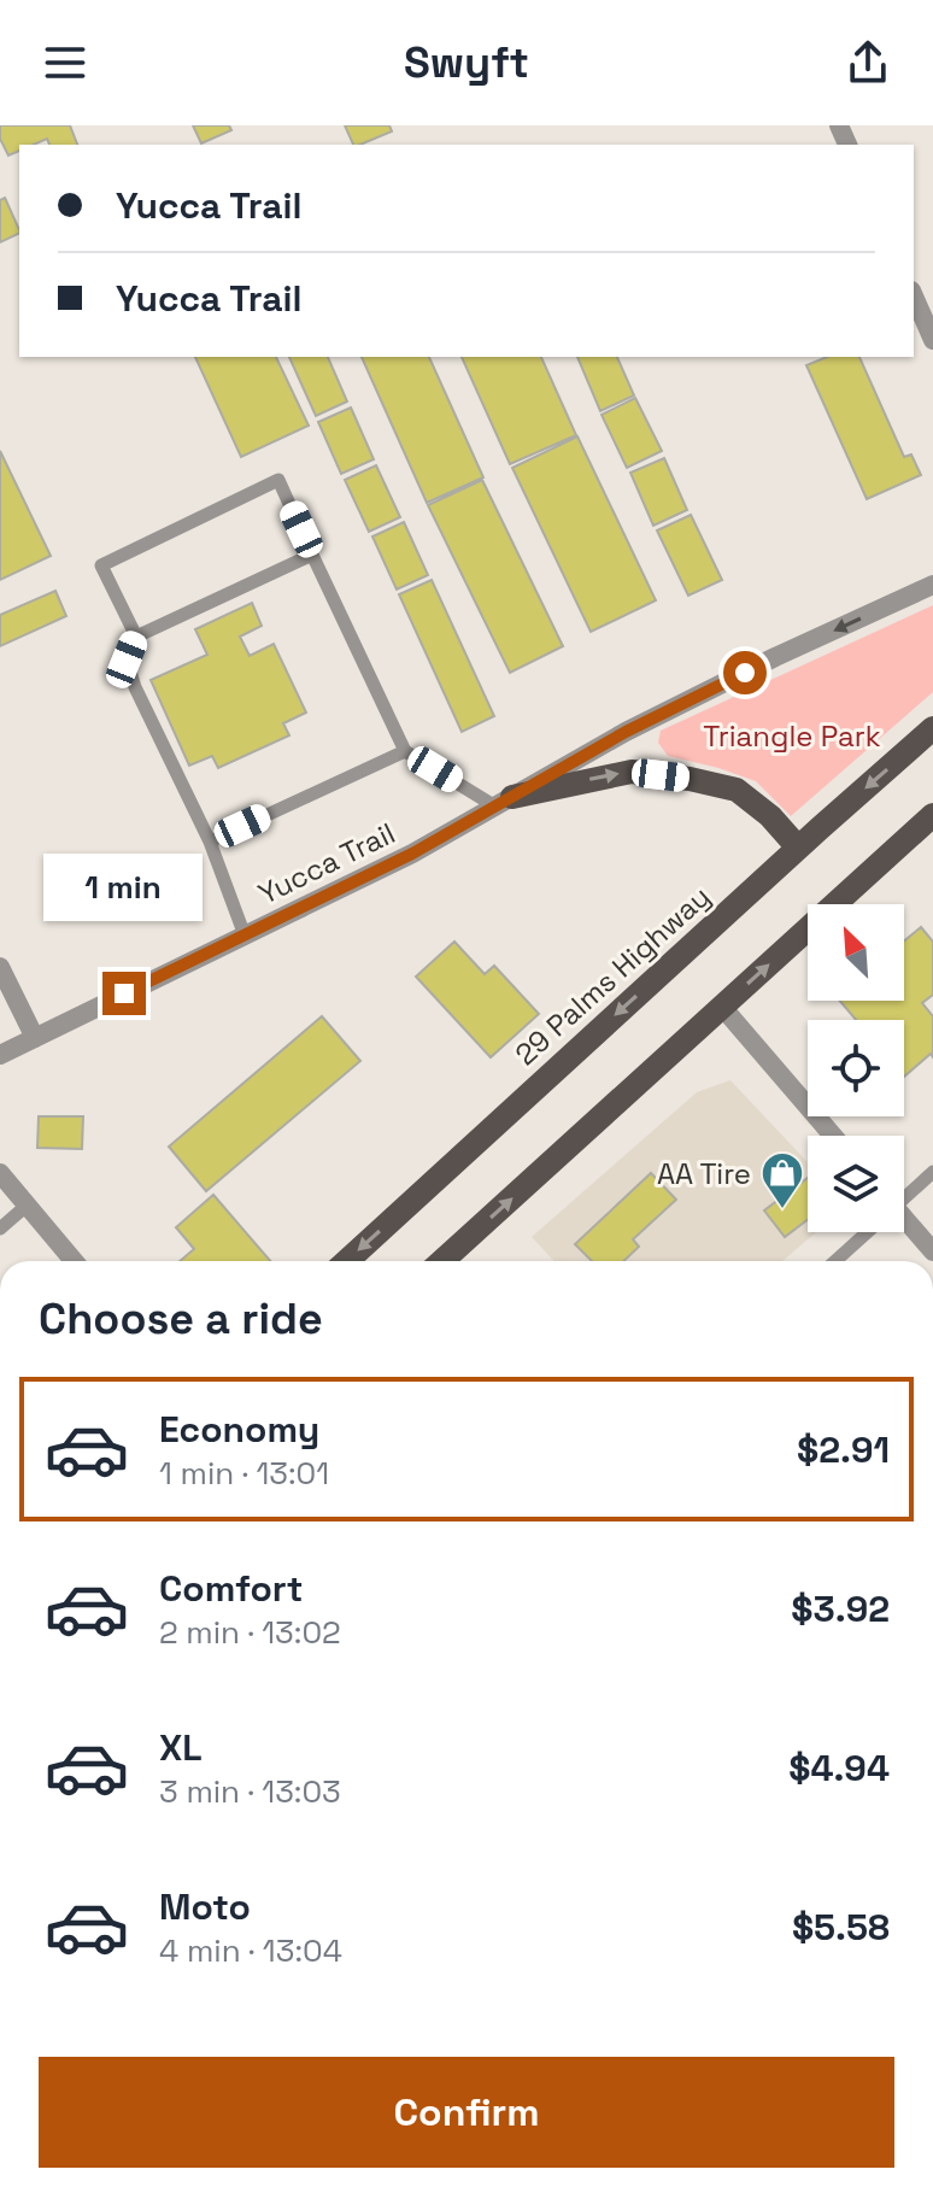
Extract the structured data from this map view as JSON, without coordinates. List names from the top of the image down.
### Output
{
  "streets": {
    "main road": ["29 Palms Highway"],
    "street": ["Yucca Trail"]
  },
  "one_way": ["Yucca Trail"],
  "parks": ["Triangle Park"],
  "places": {
    "shop": ["AA Tire"]
  },
  "north": "top left",
  "page": {
    "header": "Swyft",
    "banner": ["Yucca Trail", "Yucca Trail"],
    "bubble": "1 min",
    "heading": "Choose a ride",
    "list": [
      {
        "name": "Economy",
        "note": "1 min · 13:01",
        "value": "$2.91"
      },
      {
        "name": "Comfort",
        "note": "2 min · 13:02",
        "value": "$3.92"
      },
      {
        "name": "XL",
        "note": "3 min · 13:03",
        "value": "$4.94"
      },
      {
        "name": "Moto",
        "note": "4 min · 13:04",
        "value": "$5.58"
      }
    ],
    "buttons": "Confirm"
  }
}
